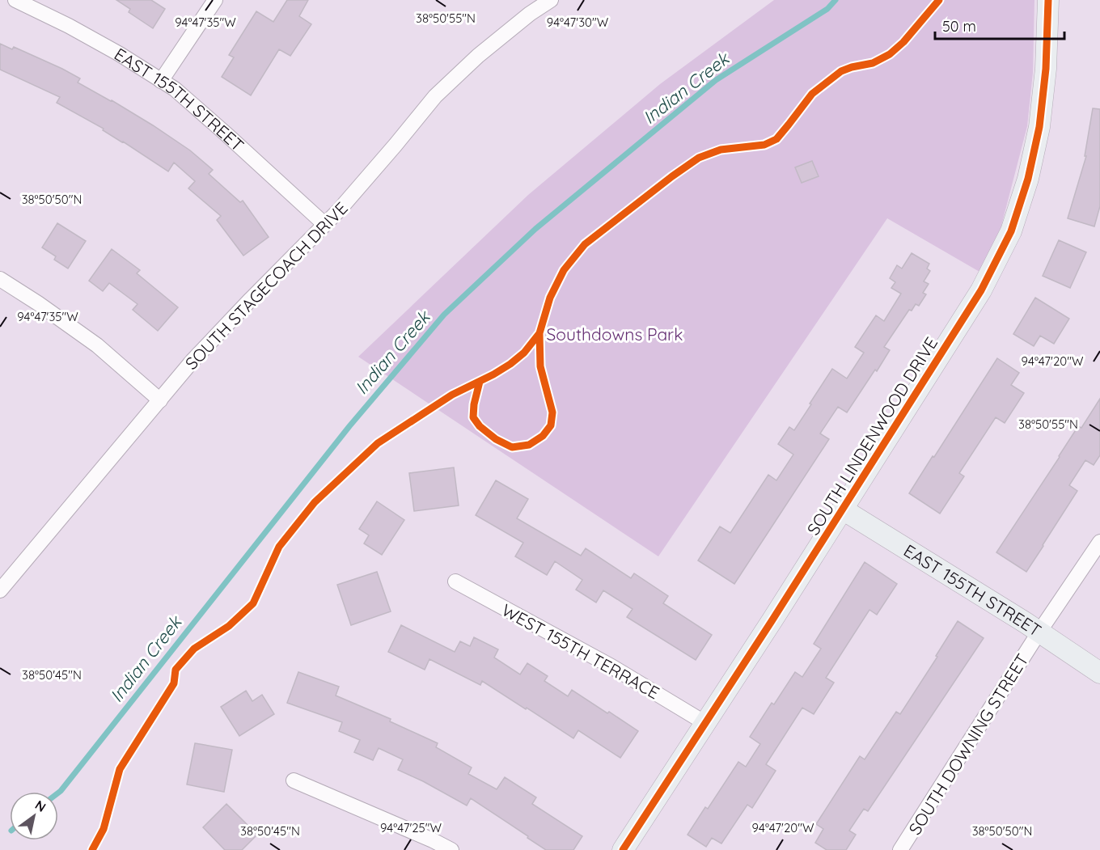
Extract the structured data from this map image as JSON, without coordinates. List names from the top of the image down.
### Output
{
  "streets": {
    "street": [
      "EAST 155TH STREET",
      "SOUTH STAGECOACH DRIVE",
      "SOUTH LINDENWOOD DRIVE",
      "WEST 155TH TERRACE",
      "SOUTH DOWNING STREET"
    ]
  },
  "crossings": [
    ["EAST 155TH STREET", "SOUTH STAGECOACH DRIVE"],
    ["EAST 155TH STREET", "SOUTH LINDENWOOD DRIVE"],
    ["EAST 155TH STREET", "SOUTH DOWNING STREET"],
    ["SOUTH LINDENWOOD DRIVE", "WEST 155TH TERRACE"]
  ],
  "water": ["Indian Creek"],
  "parks": ["Southdowns Park"],
  "scale_bar": "50 m",
  "north": "top right",
  "coordinates": [
    "38°50'55\"N",
    "94°47'35\"W",
    "94°47'30\"W",
    "38°50'50\"N",
    "94°47'20\"W",
    "38°50'45\"N",
    "94°47'25\"W"
  ]
}
